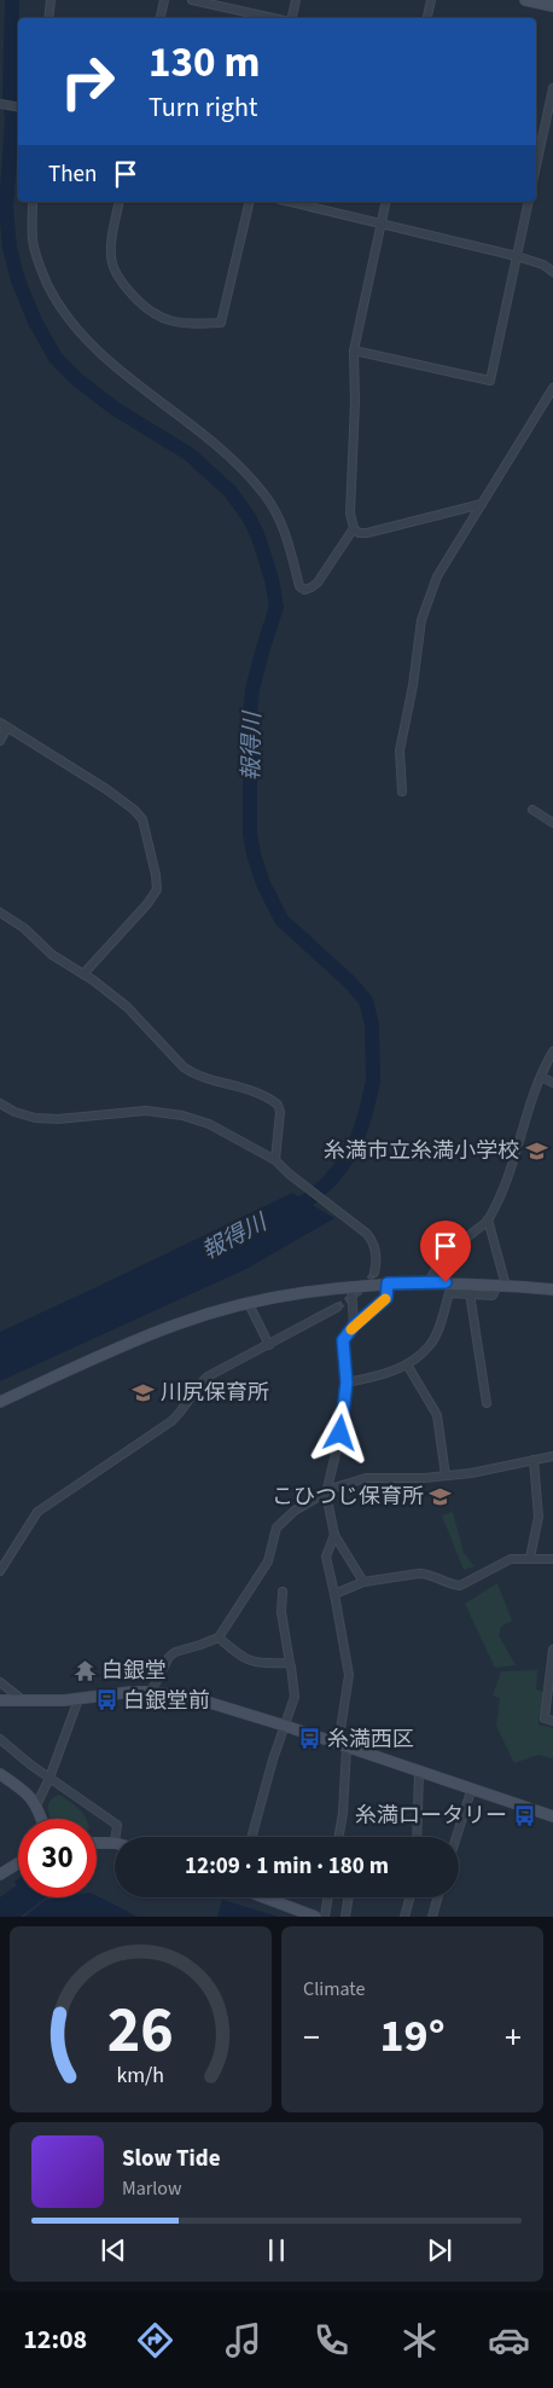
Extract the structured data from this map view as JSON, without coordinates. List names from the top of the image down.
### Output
{
  "water": ["報得川"],
  "places": {
    "school or university": ["糸満市立糸満小学校", "川尻保育所", "こひつじ保育所"],
    "temple": ["白銀堂"],
    "bus stop": ["白銀堂前", "糸満西区", "糸満ロータリー"]
  },
  "page": {
    "turn": ["130 m", "Turn right"],
    "then": "Then",
    "limit": "30",
    "trip": "12:09 · 1 min · 180 m",
    "tile": "Climate",
    "heat": ["−", "19°", "+"],
    "song": ["Slow Tide", "Marlow"],
    "tabs": "12:08",
    "gauge": ["26", "km/h"]
  }
}
